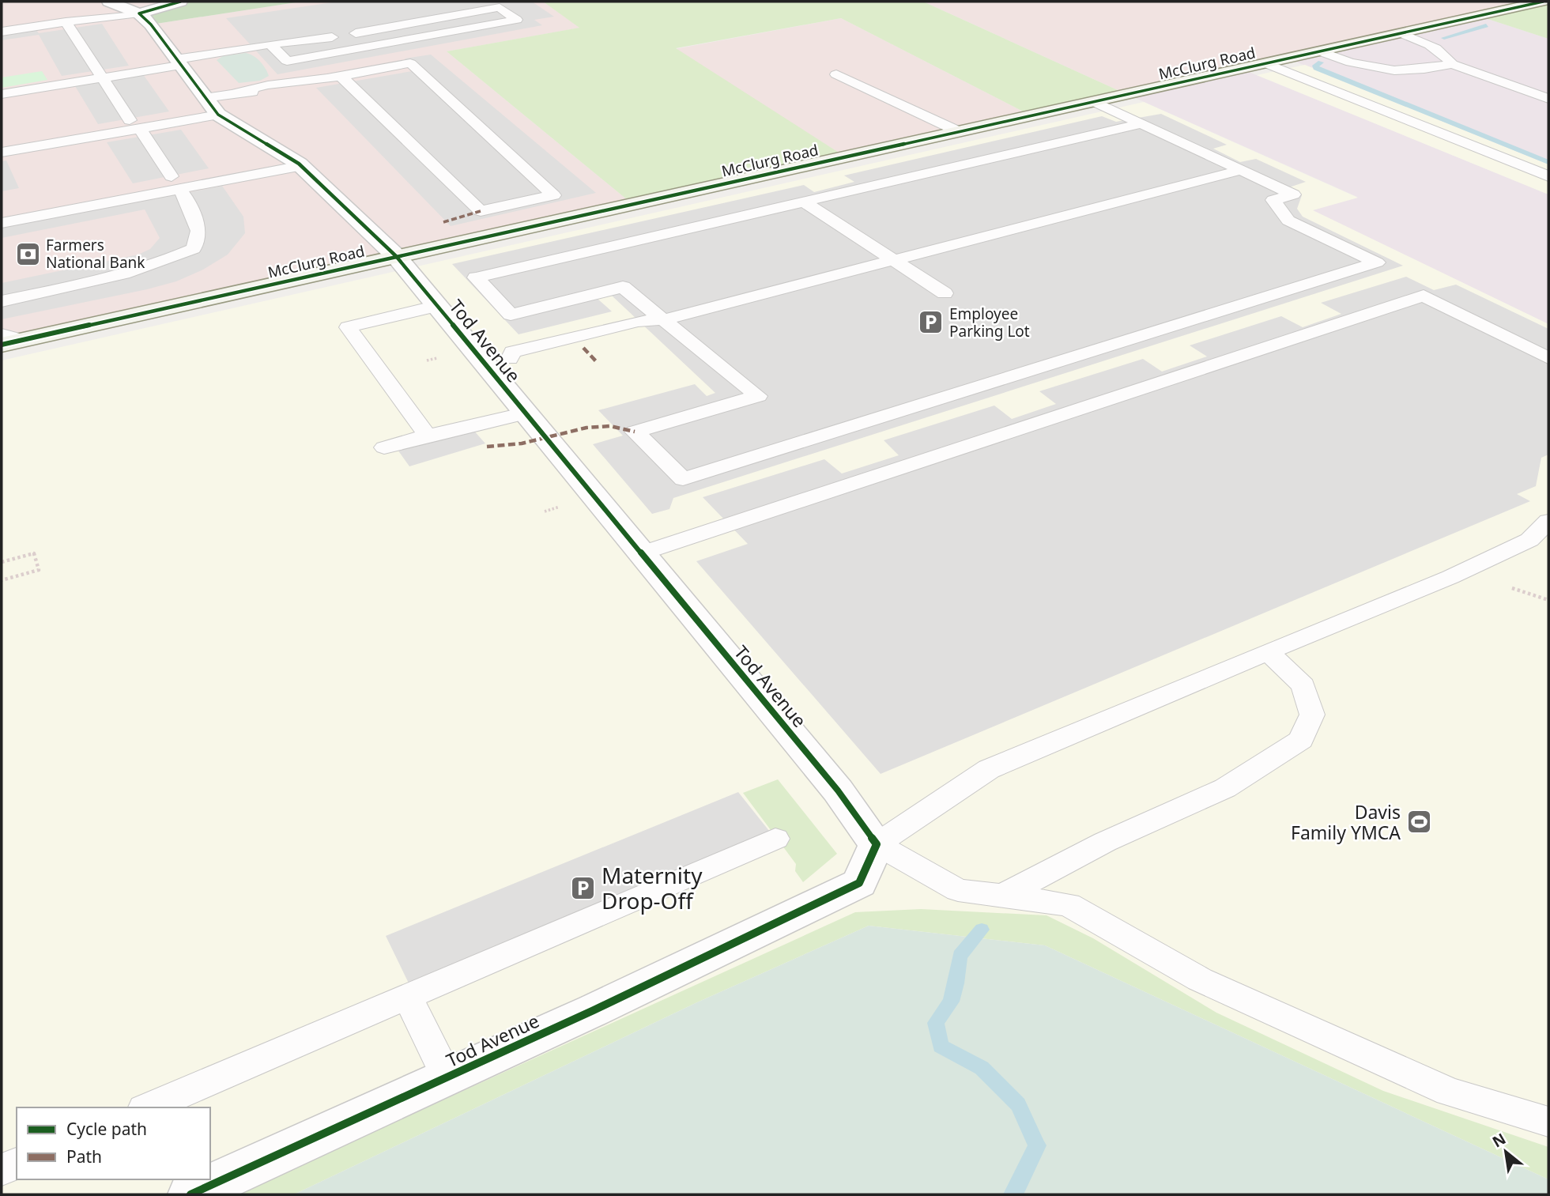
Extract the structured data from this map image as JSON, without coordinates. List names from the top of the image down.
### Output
{
  "streets": {
    "street": ["McClurg Road", "Tod Avenue"]
  },
  "crossings": [
    ["McClurg Road", "Tod Avenue"]
  ],
  "places": {
    "bank": ["Farmers National Bank"],
    "parking": ["Employee Parking Lot", "Maternity Drop-Off"],
    "sports": ["Davis Family YMCA"]
  },
  "legend": ["Cycle path", "Path"],
  "north": "top left"
}
